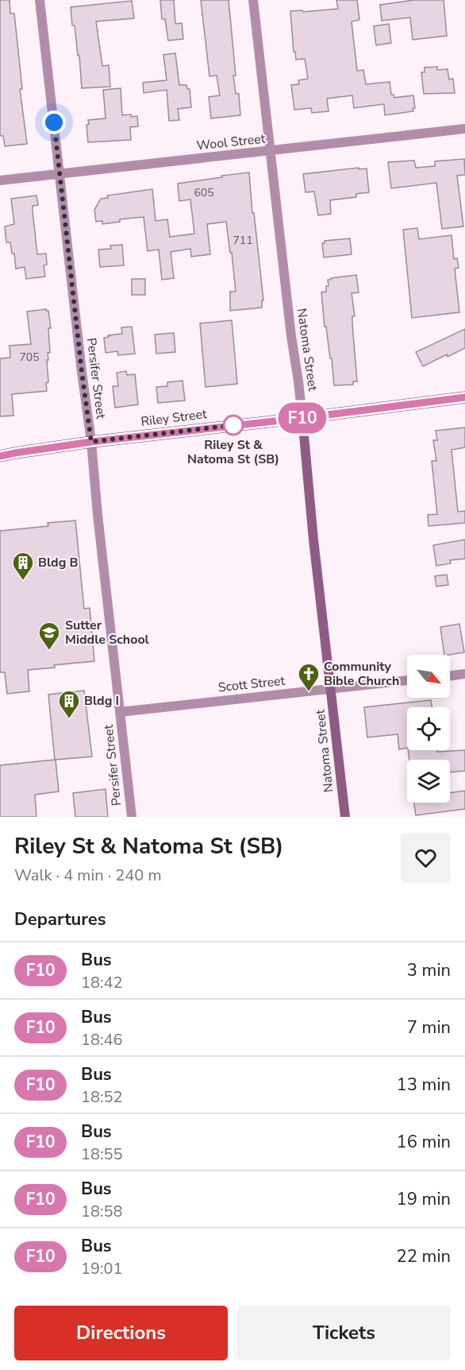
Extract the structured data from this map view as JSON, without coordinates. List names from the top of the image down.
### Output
{
  "streets": {
    "main road": ["Natoma Street", "Riley Street"],
    "street": ["Wool Street", "Persifer Street", "Scott Street"]
  },
  "crossings": [
    ["Wool Street", "Natoma Street"],
    ["Wool Street", "Persifer Street"],
    ["Natoma Street", "Riley Street"],
    ["Natoma Street", "Scott Street"],
    ["Persifer Street", "Riley Street"],
    ["Persifer Street", "Scott Street"]
  ],
  "places": {
    "other": ["Riley St & Natoma St (SB)"],
    "building": ["Bldg B", "Bldg I"],
    "school or university": ["Sutter Middle School"],
    "church": ["Community Bible Church"]
  },
  "lines": ["bus line F10"],
  "house_numbers": ["605", "711", "705"],
  "north": "bottom right",
  "page": {
    "on_map": "F10",
    "heading": [
      ["Riley St & Natoma St (SB)", "Walk · 4 min · 240 m"],
      "Departures"
    ],
    "list": [
      {
        "mark": "F10",
        "name": "Bus",
        "note": "18:42",
        "value": "3 min"
      },
      {
        "mark": "F10",
        "name": "Bus",
        "note": "18:46",
        "value": "7 min"
      },
      {
        "mark": "F10",
        "name": "Bus",
        "note": "18:52",
        "value": "13 min"
      },
      {
        "mark": "F10",
        "name": "Bus",
        "note": "18:55",
        "value": "16 min"
      },
      {
        "mark": "F10",
        "name": "Bus",
        "note": "18:58",
        "value": "19 min"
      },
      {
        "mark": "F10",
        "name": "Bus",
        "note": "19:01",
        "value": "22 min"
      }
    ],
    "buttons": ["Directions", "Tickets"]
  }
}
